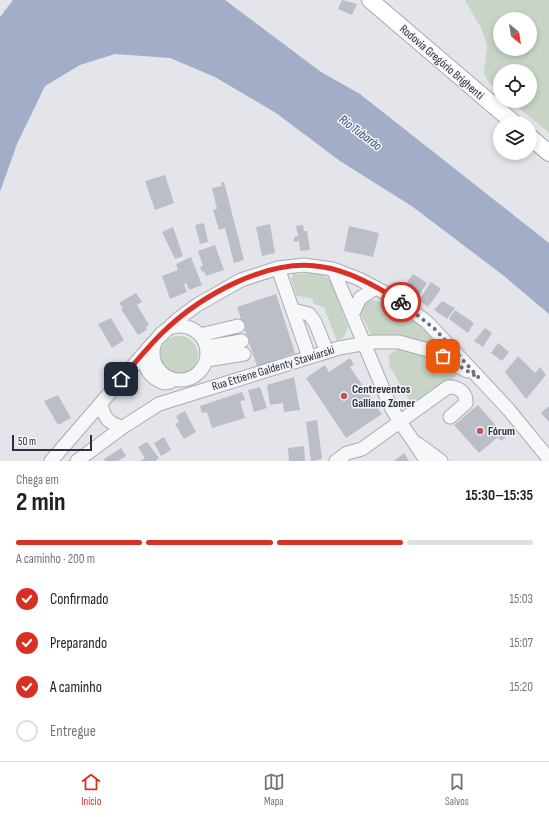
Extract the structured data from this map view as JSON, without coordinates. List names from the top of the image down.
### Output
{
  "streets": {
    "main road": ["Rodovia Gregório Brighenti"],
    "street": ["Rua Ettiene Galdenty Stawiarski"]
  },
  "water": ["Rio Tubarão"],
  "places": ["Centreventos Galliano Zomer", "Fórum"],
  "scale_bar": "50 m",
  "north": "bottom right",
  "page": {
    "scale": "50 m",
    "heading": ["2 min", "Chega em", "15:30–15:35"],
    "bar": "A caminho · 200 m",
    "list": [
      ["Confirmado", "15:03"],
      ["Preparando", "15:07"],
      ["A caminho", "15:20"],
      "Entregue"
    ],
    "tabs": ["Início", "Mapa", "Salvos"]
  }
}
